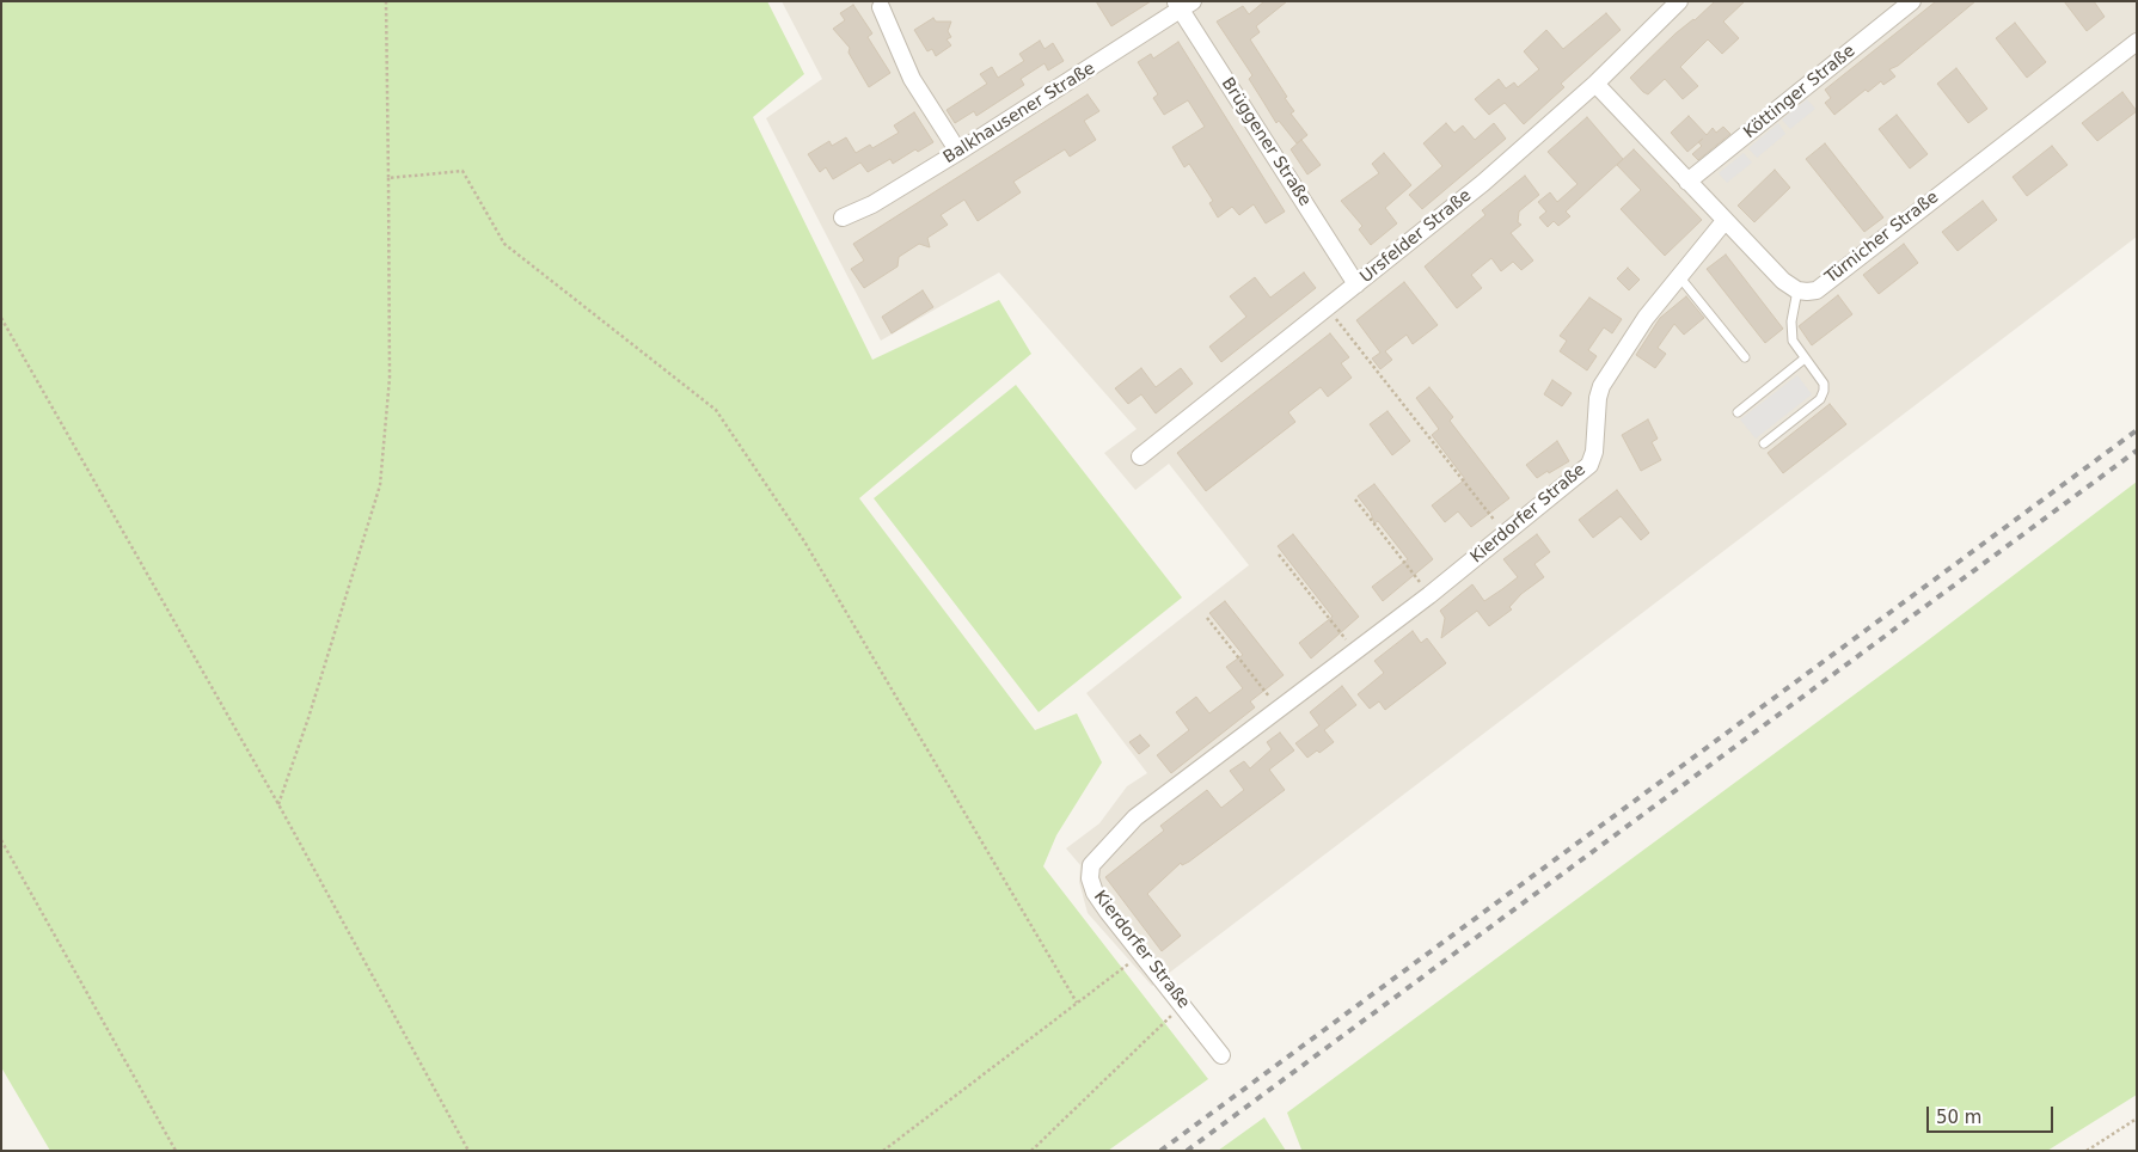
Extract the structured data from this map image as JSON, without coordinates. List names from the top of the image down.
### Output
{
  "streets": {
    "street": [
      "Köttinger Straße",
      "Balkhausener Straße",
      "Brüggener Straße",
      "Ursfelder Straße",
      "Türnicher Straße",
      "Kierdorfer Straße"
    ]
  },
  "crossings": [
    ["Balkhausener Straße", "Brüggener Straße"],
    ["Brüggener Straße", "Ursfelder Straße"]
  ],
  "scale_bar": "50 m"
}
